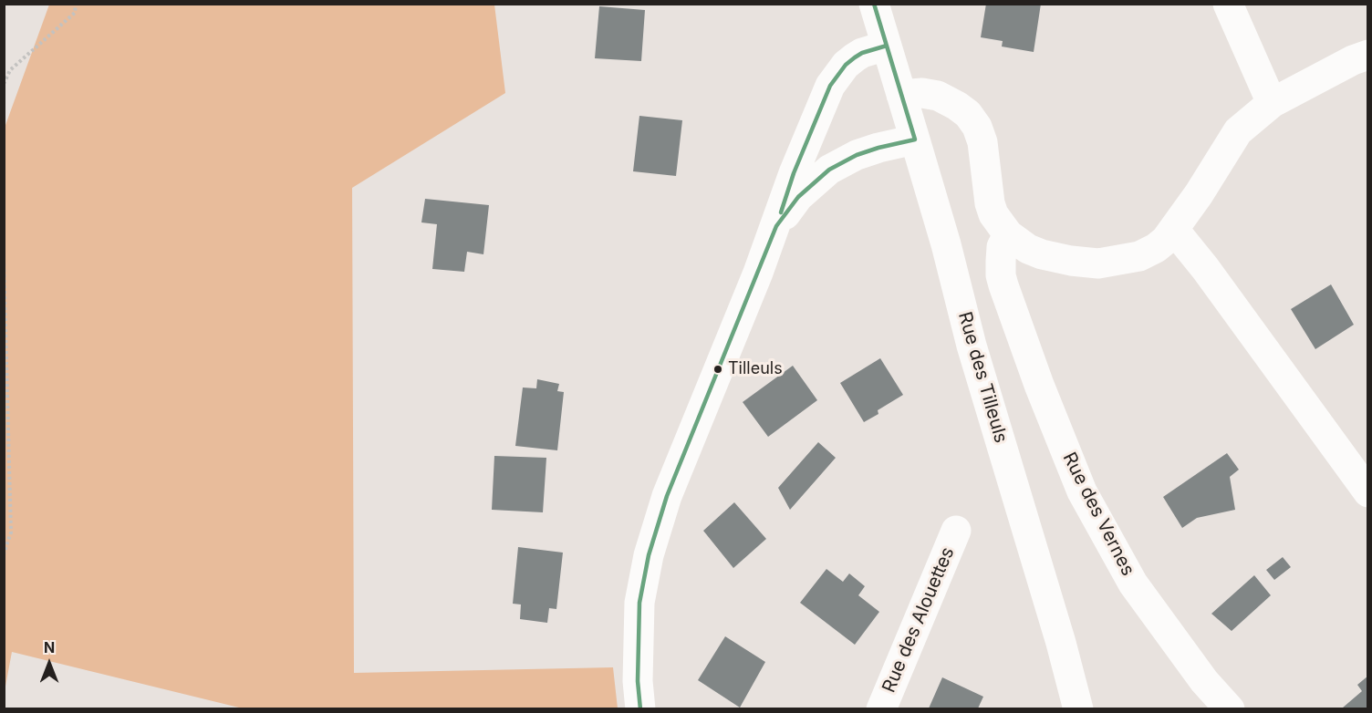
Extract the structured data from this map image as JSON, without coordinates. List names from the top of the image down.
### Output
{
  "streets": {
    "street": ["Rue des Tilleuls", "Rue des Vernes", "Rue des Alouettes"]
  },
  "places": ["Tilleuls"],
  "north": "top"
}
